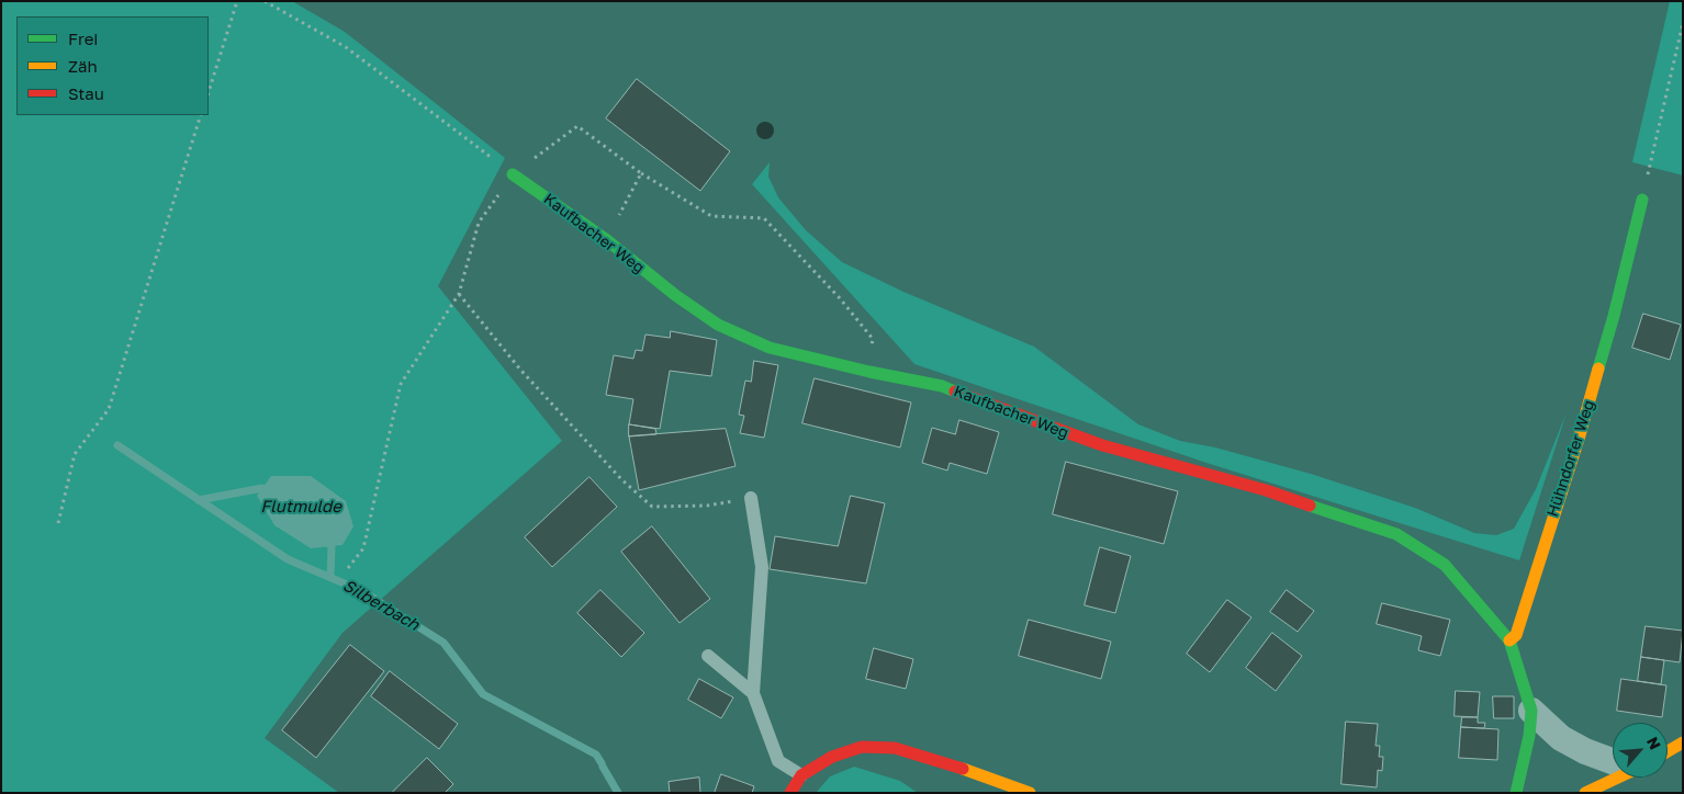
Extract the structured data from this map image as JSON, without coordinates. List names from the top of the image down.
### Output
{
  "streets": {
    "street": ["Kaufbacher Weg", "Hühndorfer Weg"]
  },
  "crossings": [
    ["Kaufbacher Weg", "Hühndorfer Weg"]
  ],
  "water": ["Flutmulde", "Silberbach"],
  "legend": ["Frei", "Zäh", "Stau"],
  "north": "top right"
}
